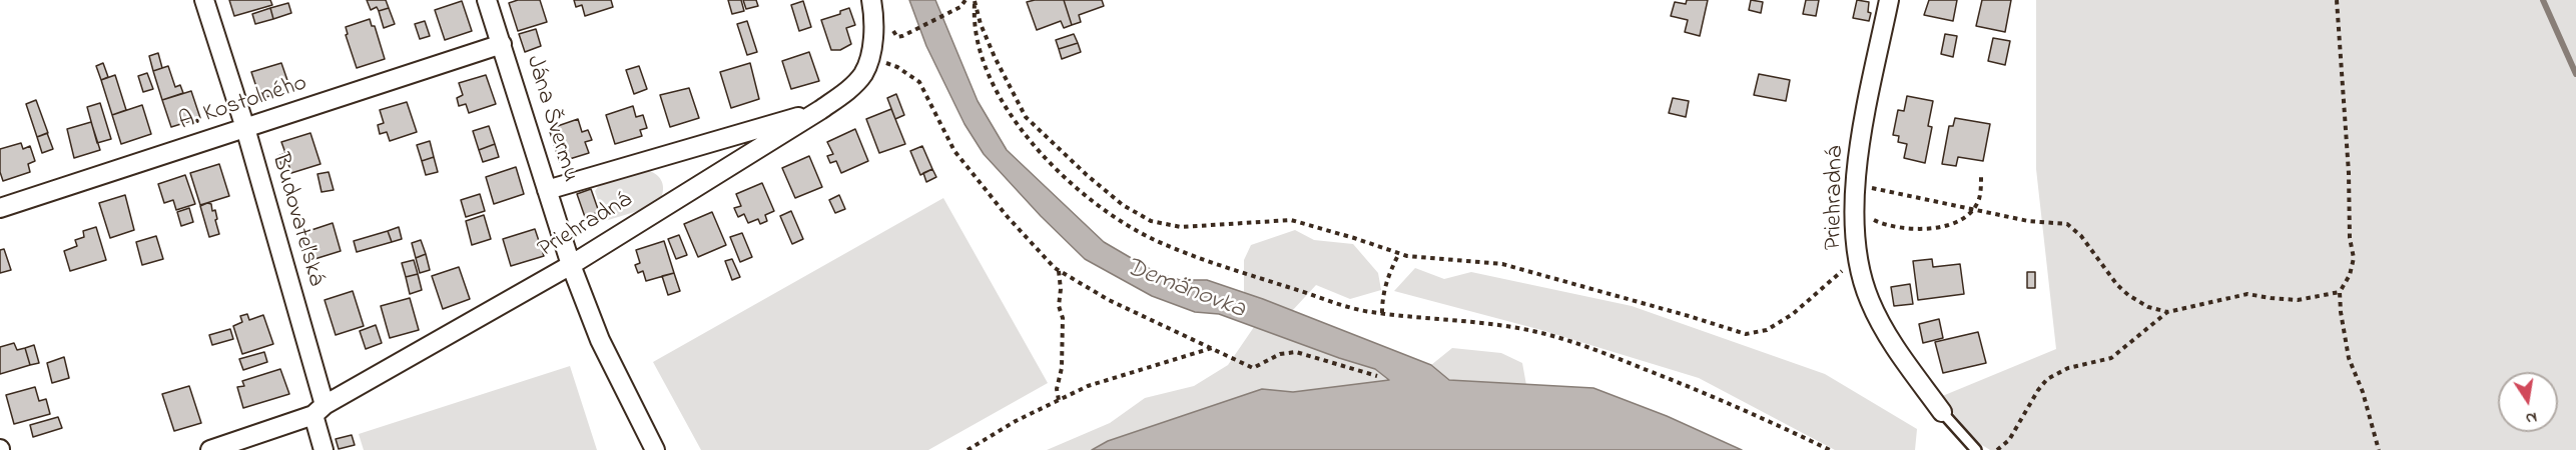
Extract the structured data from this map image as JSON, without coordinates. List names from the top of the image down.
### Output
{
  "streets": {
    "street": [
      "A. Kostolného",
      "Jána Švermu",
      "Priehradná",
      "Budovateľská"
    ]
  },
  "crossings": [
    ["A. Kostolného", "Jána Švermu"],
    ["A. Kostolného", "Budovateľská"],
    ["Jána Švermu", "Priehradná"],
    ["Priehradná", "Budovateľská"]
  ],
  "water": ["Demänovka"],
  "north": "bottom"
}
